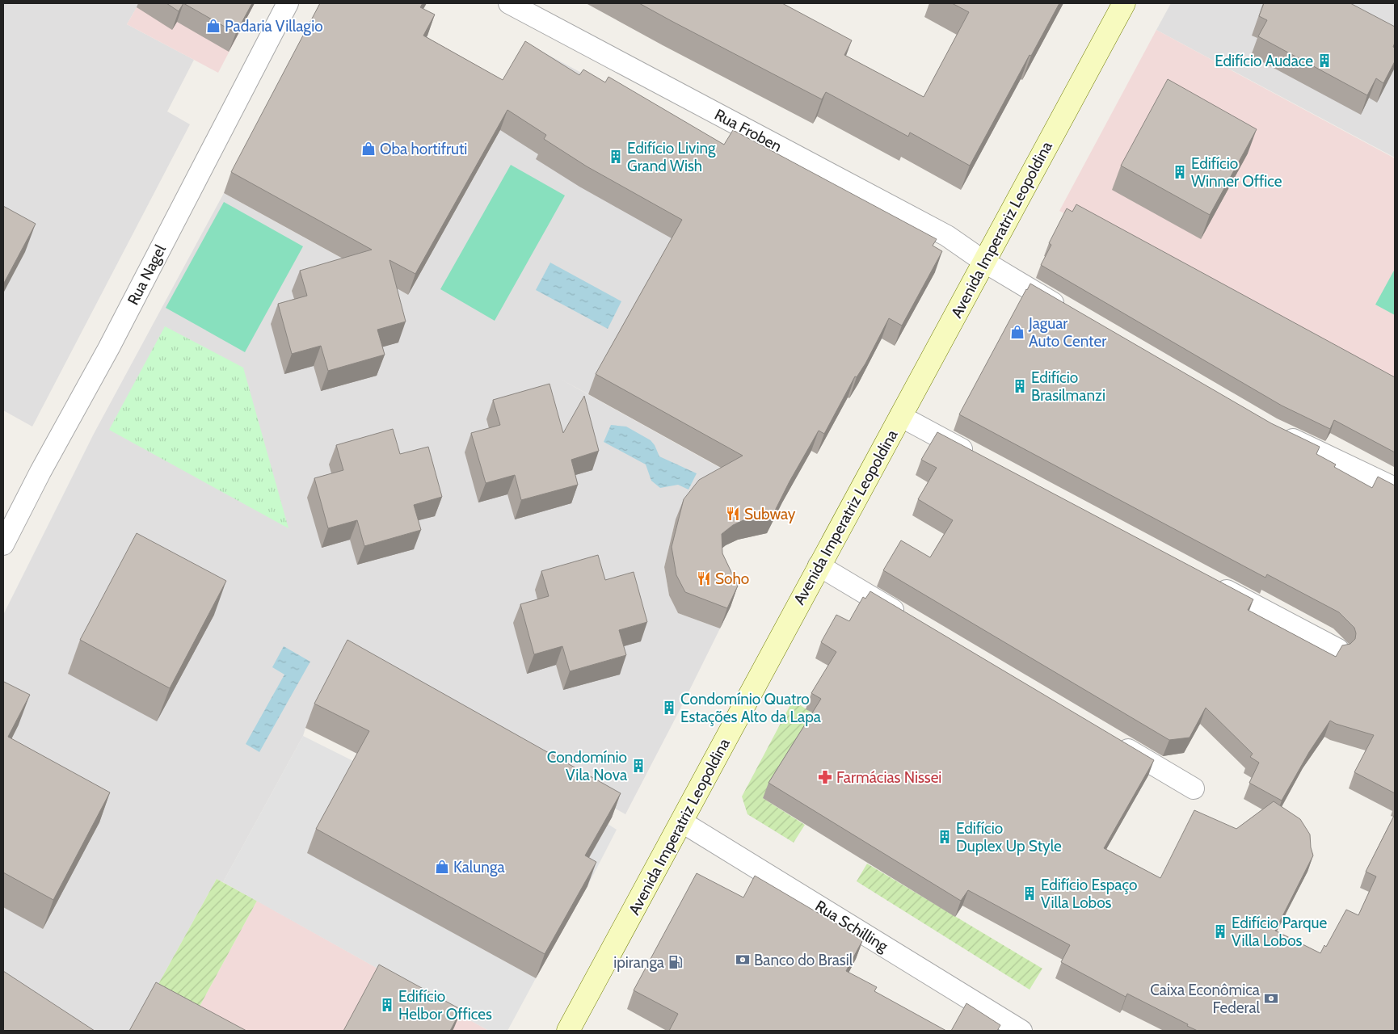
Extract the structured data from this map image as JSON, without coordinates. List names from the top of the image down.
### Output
{
  "streets": {
    "main road": ["Avenida Imperatriz Leopoldina"],
    "street": ["Rua Froben", "Rua Nagel", "Rua Schilling"]
  },
  "crossings": [
    ["Rua Froben", "Avenida Imperatriz Leopoldina"],
    ["Avenida Imperatriz Leopoldina", "Rua Schilling"]
  ],
  "places": {
    "shop": [
      "Padaria Villagio",
      "Oba hortifruti",
      "Jaguar Auto Center",
      "Kalunga"
    ],
    "building": [
      "Edifício Audace",
      "Edifício Living Grand Wish",
      "Edifício Winner Office",
      "Edifício Brasilmanzi",
      "Condomínio Quatro Estações Alto da Lapa",
      "Condomínio Vila Nova",
      "Edifício Duplex Up Style",
      "Edifício Espaço Villa Lobos",
      "Edifício Parque Villa Lobos",
      "Edifício Helbor Offices"
    ],
    "restaurant": ["Subway", "Soho"],
    "pharmacy": ["Farmácias Nissei"],
    "bank": ["Banco do Brasil", "Caixa Econômica Federal"],
    "fuel station": ["ipiranga"]
  }
}
